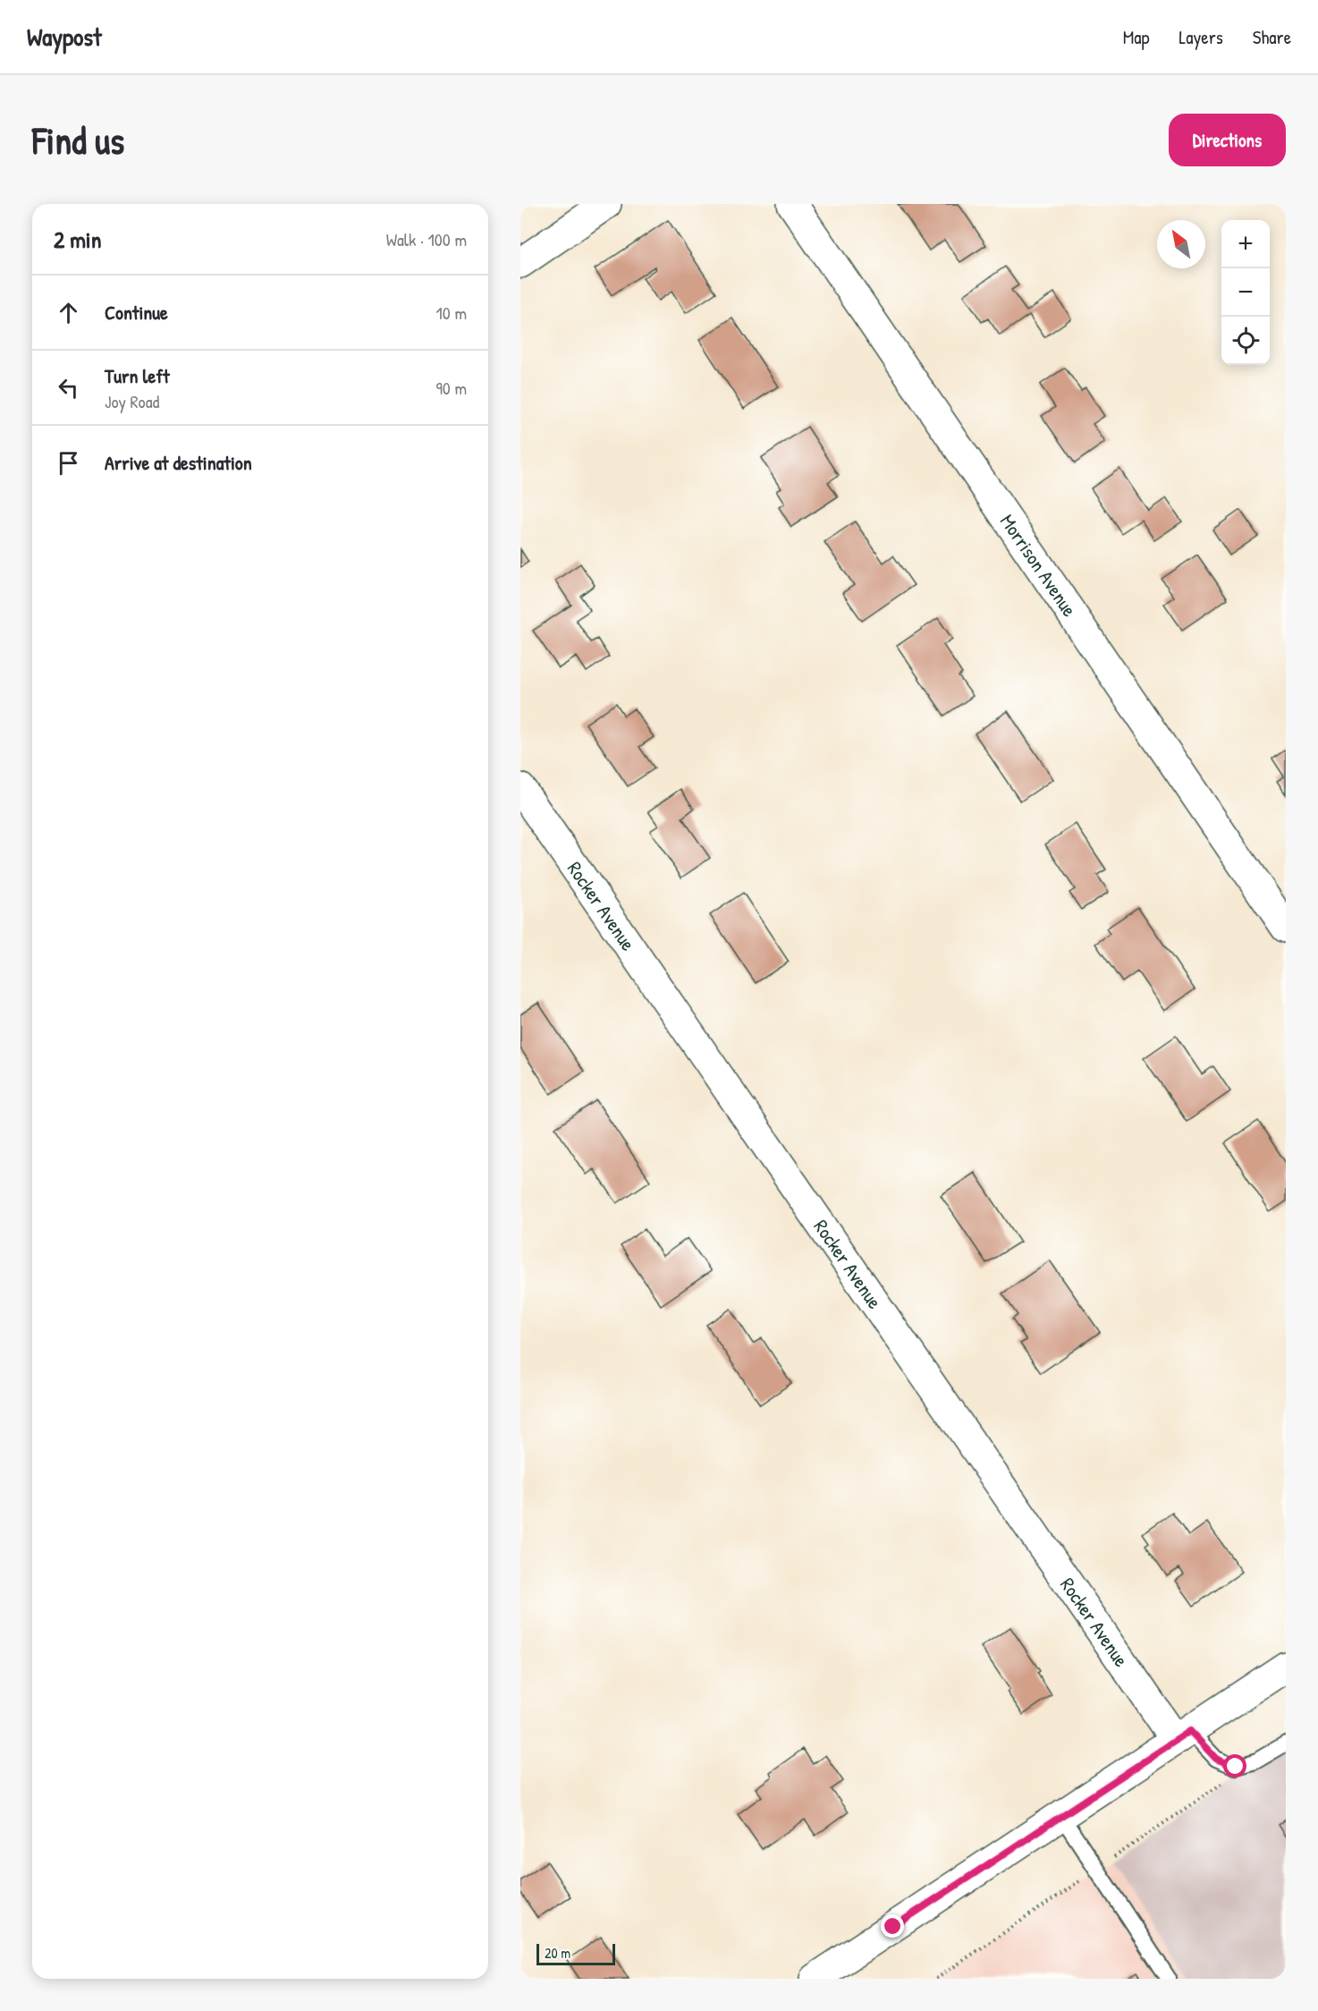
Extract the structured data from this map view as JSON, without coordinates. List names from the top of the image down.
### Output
{
  "streets": {
    "street": ["Morrison Avenue", "Rocker Avenue"]
  },
  "scale_bar": "20 m",
  "north": "top left",
  "page": {
    "header": "Waypost",
    "nav": ["Map", "Layers", "Share"],
    "buttons": "Directions",
    "title": "Find us",
    "heading": ["2 min", "Walk · 100 m"],
    "map_buttons": ["+", "−"],
    "list": [
      ["Continue", "10 m"],
      ["Turn left", "Joy Road", "90 m"],
      "Arrive at destination"
    ],
    "scale": "20 m"
  }
}
